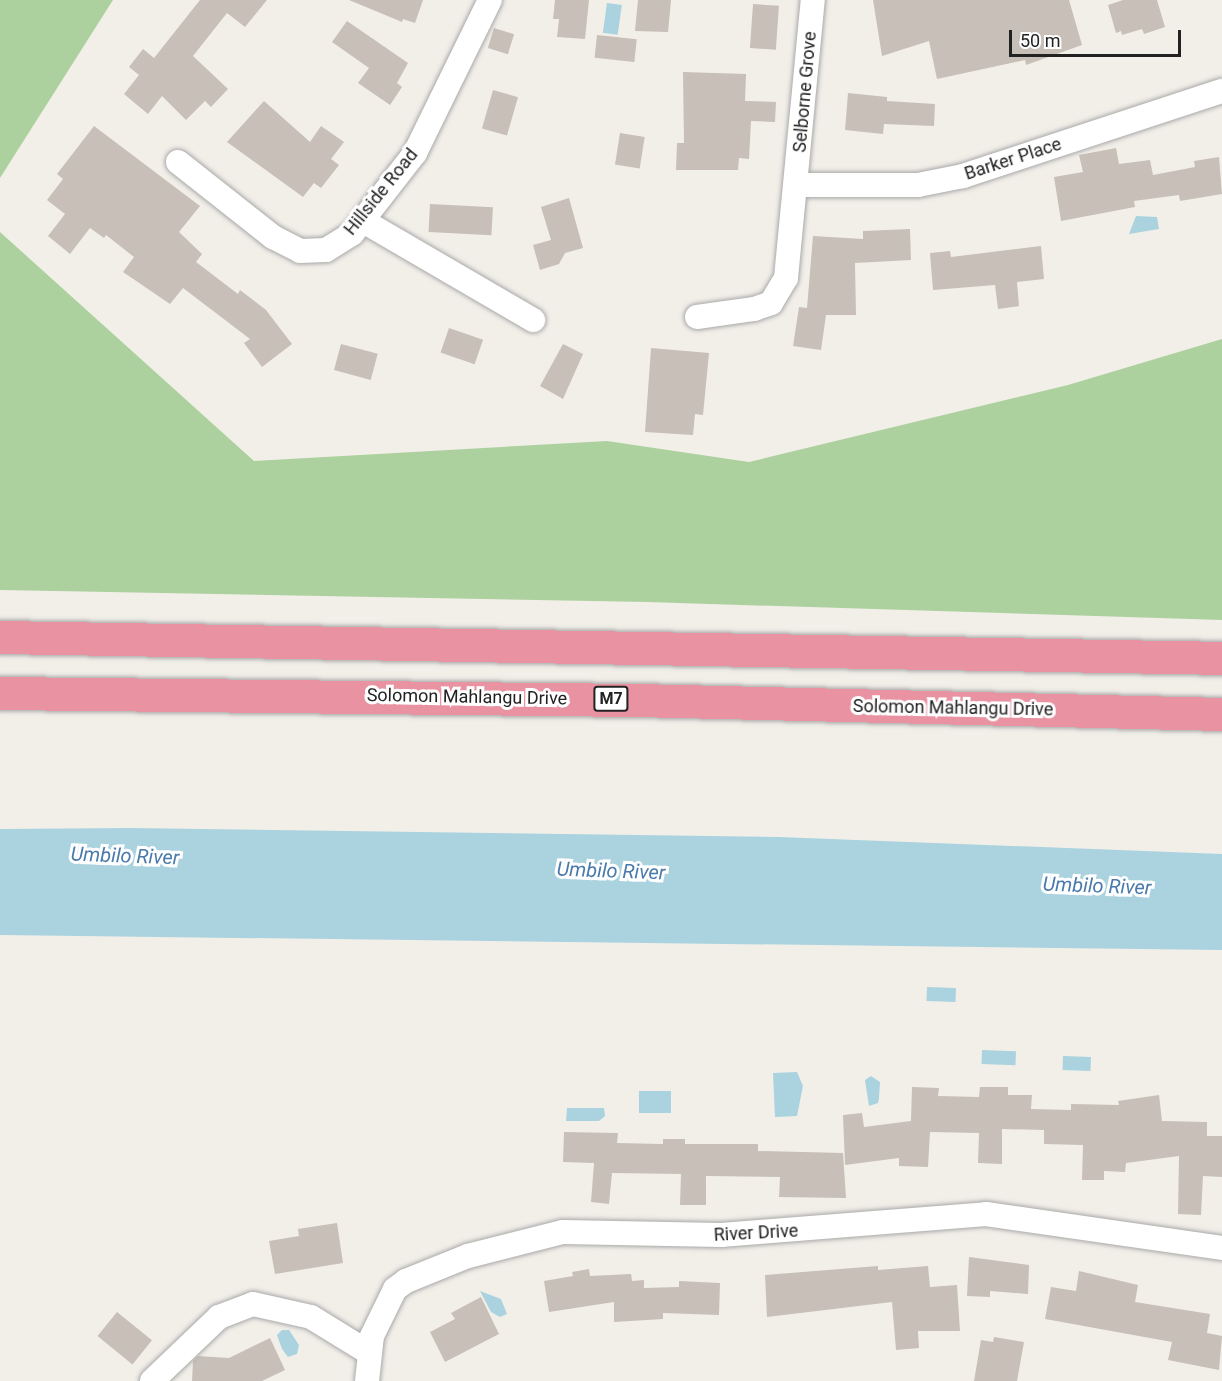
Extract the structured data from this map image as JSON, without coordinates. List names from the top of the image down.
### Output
{
  "streets": {
    "highway": ["Solomon Mahlangu Drive", "M7"],
    "street": [
      "Selborne Grove",
      "Barker Place",
      "Hillside Road",
      "River Drive"
    ]
  },
  "crossings": [
    ["Selborne Grove", "Barker Place"]
  ],
  "water": ["Umbilo River"],
  "scale_bar": "50 m"
}
